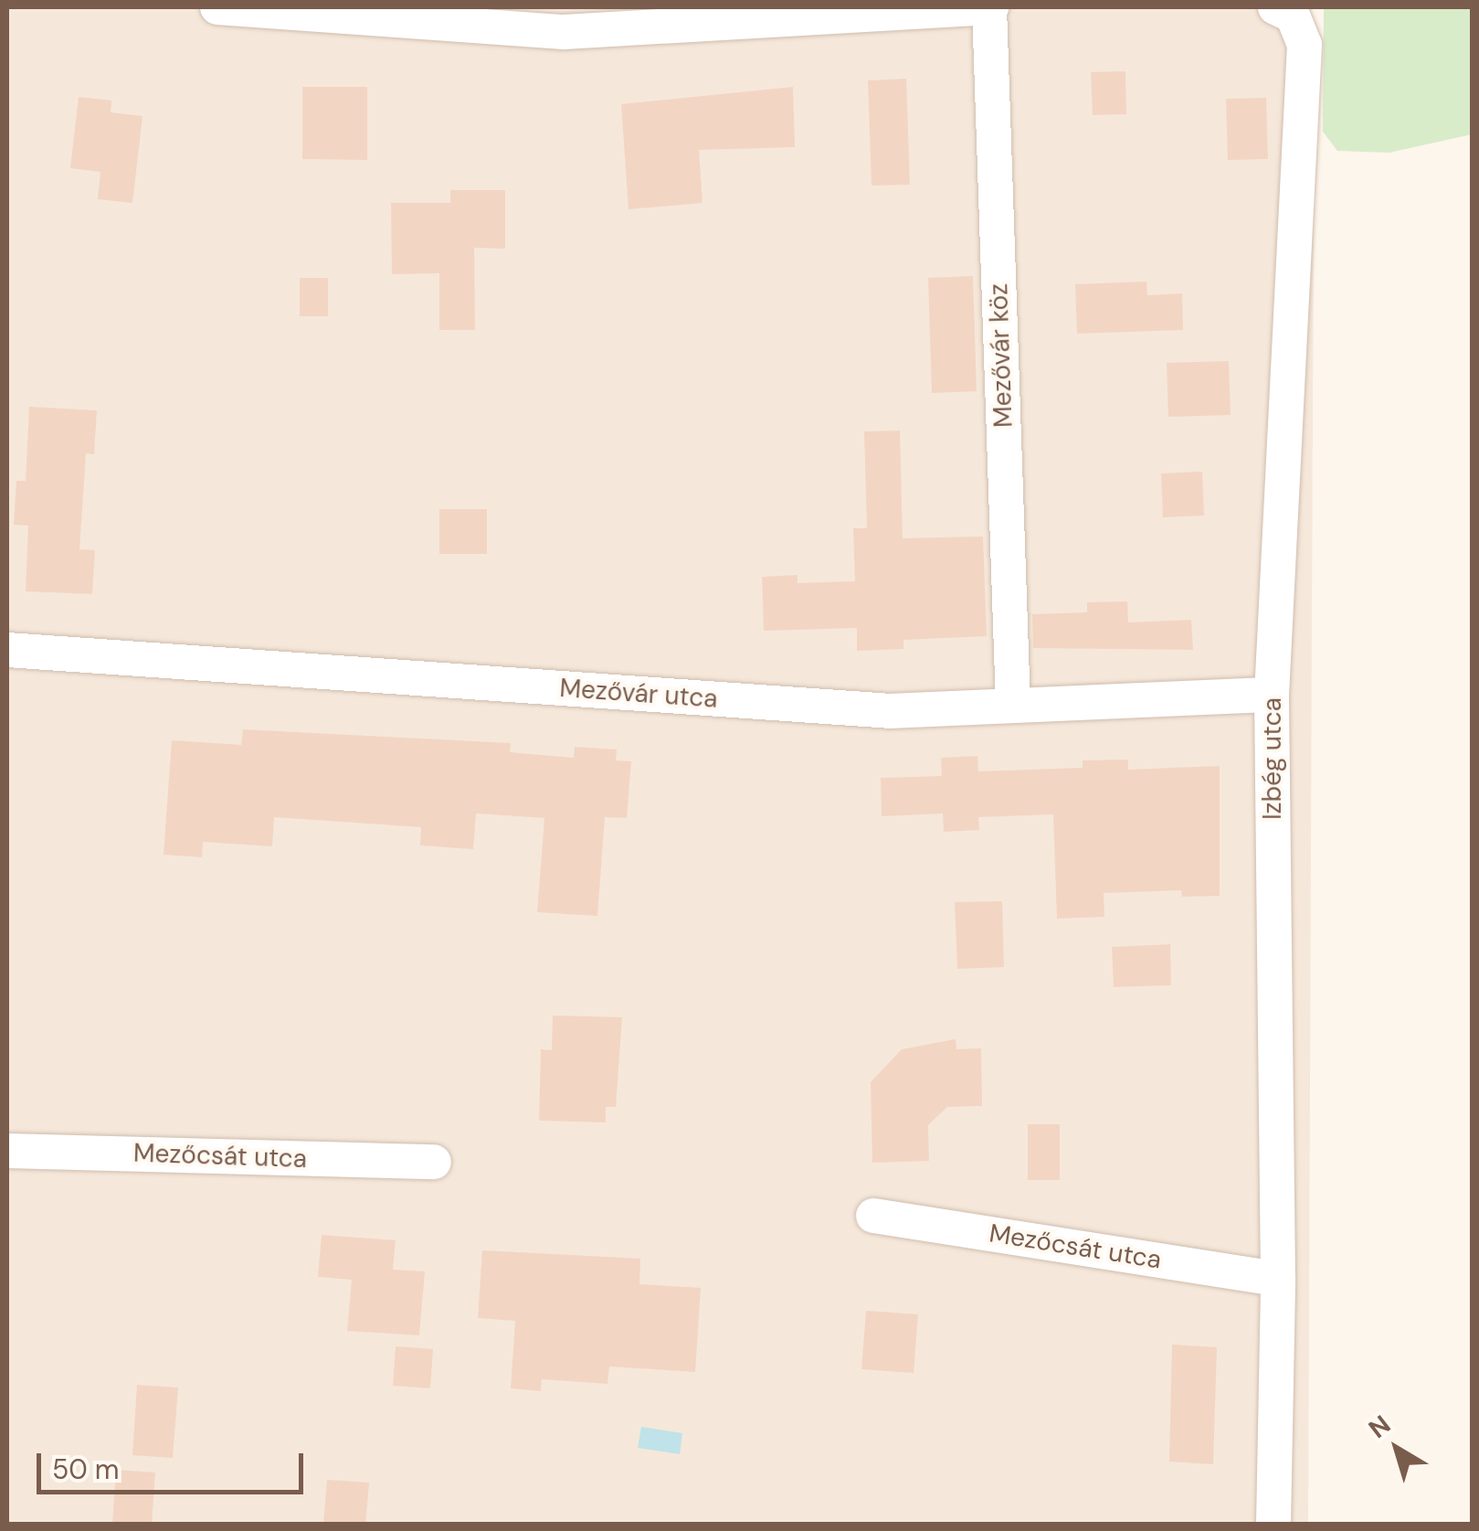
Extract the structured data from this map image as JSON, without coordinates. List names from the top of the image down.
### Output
{
  "streets": {
    "street": [
      "Mezővár köz",
      "Mezővár utca",
      "Izbég utca",
      "Mezőcsát utca"
    ]
  },
  "crossings": [
    ["Mezővár köz", "Mezővár utca"],
    ["Mezővár utca", "Izbég utca"],
    ["Izbég utca", "Mezőcsát utca"]
  ],
  "scale_bar": "50 m",
  "north": "top left"
}
